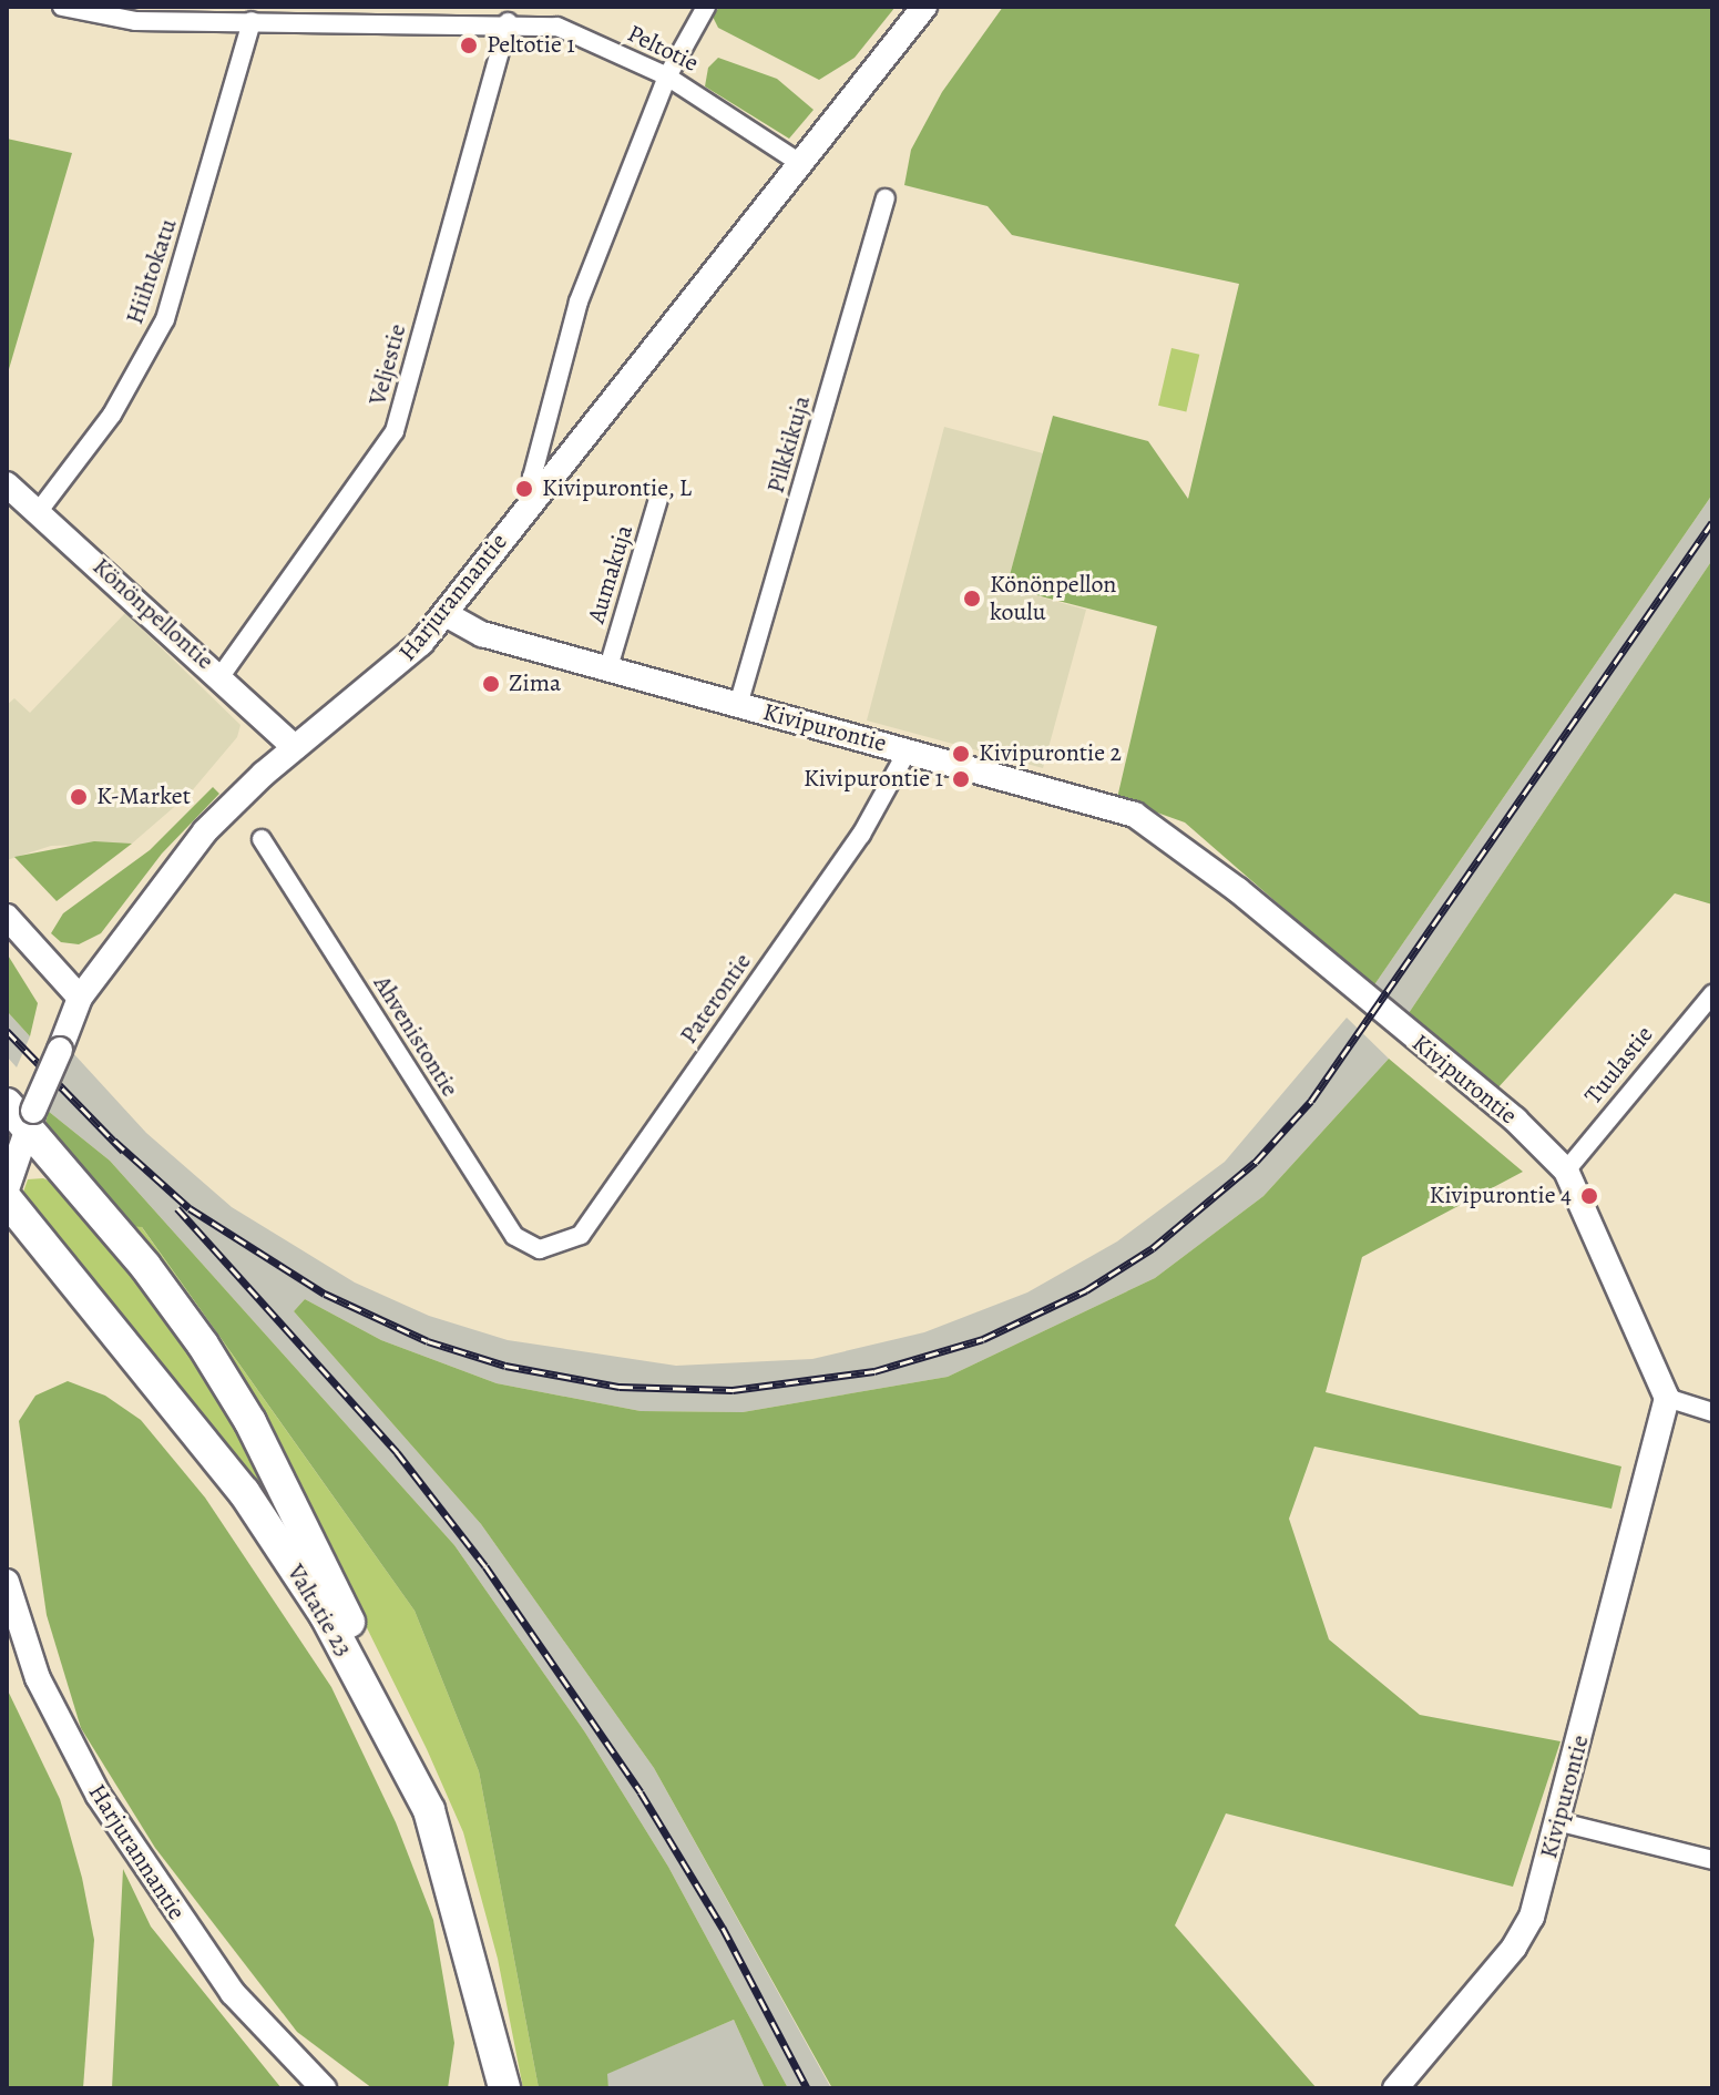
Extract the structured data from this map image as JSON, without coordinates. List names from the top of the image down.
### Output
{
  "streets": {
    "highway": ["Valtatie 23"],
    "street": [
      "Peltotie",
      "Hiihtokatu",
      "Veljestie",
      "Pilkkikuja",
      "Aumakuja",
      "Harjurannantie",
      "Könönpellontie",
      "Kivipurontie",
      "Paterontie",
      "Ahvenistontie",
      "Tuulastie"
    ]
  },
  "crossings": [
    ["Peltotie", "Hiihtokatu"],
    ["Peltotie", "Veljestie"],
    ["Peltotie", "Harjurannantie"],
    ["Hiihtokatu", "Könönpellontie"],
    ["Veljestie", "Könönpellontie"],
    ["Pilkkikuja", "Kivipurontie"],
    ["Aumakuja", "Kivipurontie"],
    ["Harjurannantie", "Könönpellontie"],
    ["Harjurannantie", "Kivipurontie"],
    ["Kivipurontie", "Paterontie"],
    ["Kivipurontie", "Tuulastie"],
    ["Paterontie", "Ahvenistontie"]
  ],
  "places": [
    "Peltotie 1",
    "Kivipurontie, L",
    "Könönpellon koulu",
    "Zima",
    "Kivipurontie 2",
    "Kivipurontie 1",
    "K-Market",
    "Kivipurontie 4"
  ]
}
